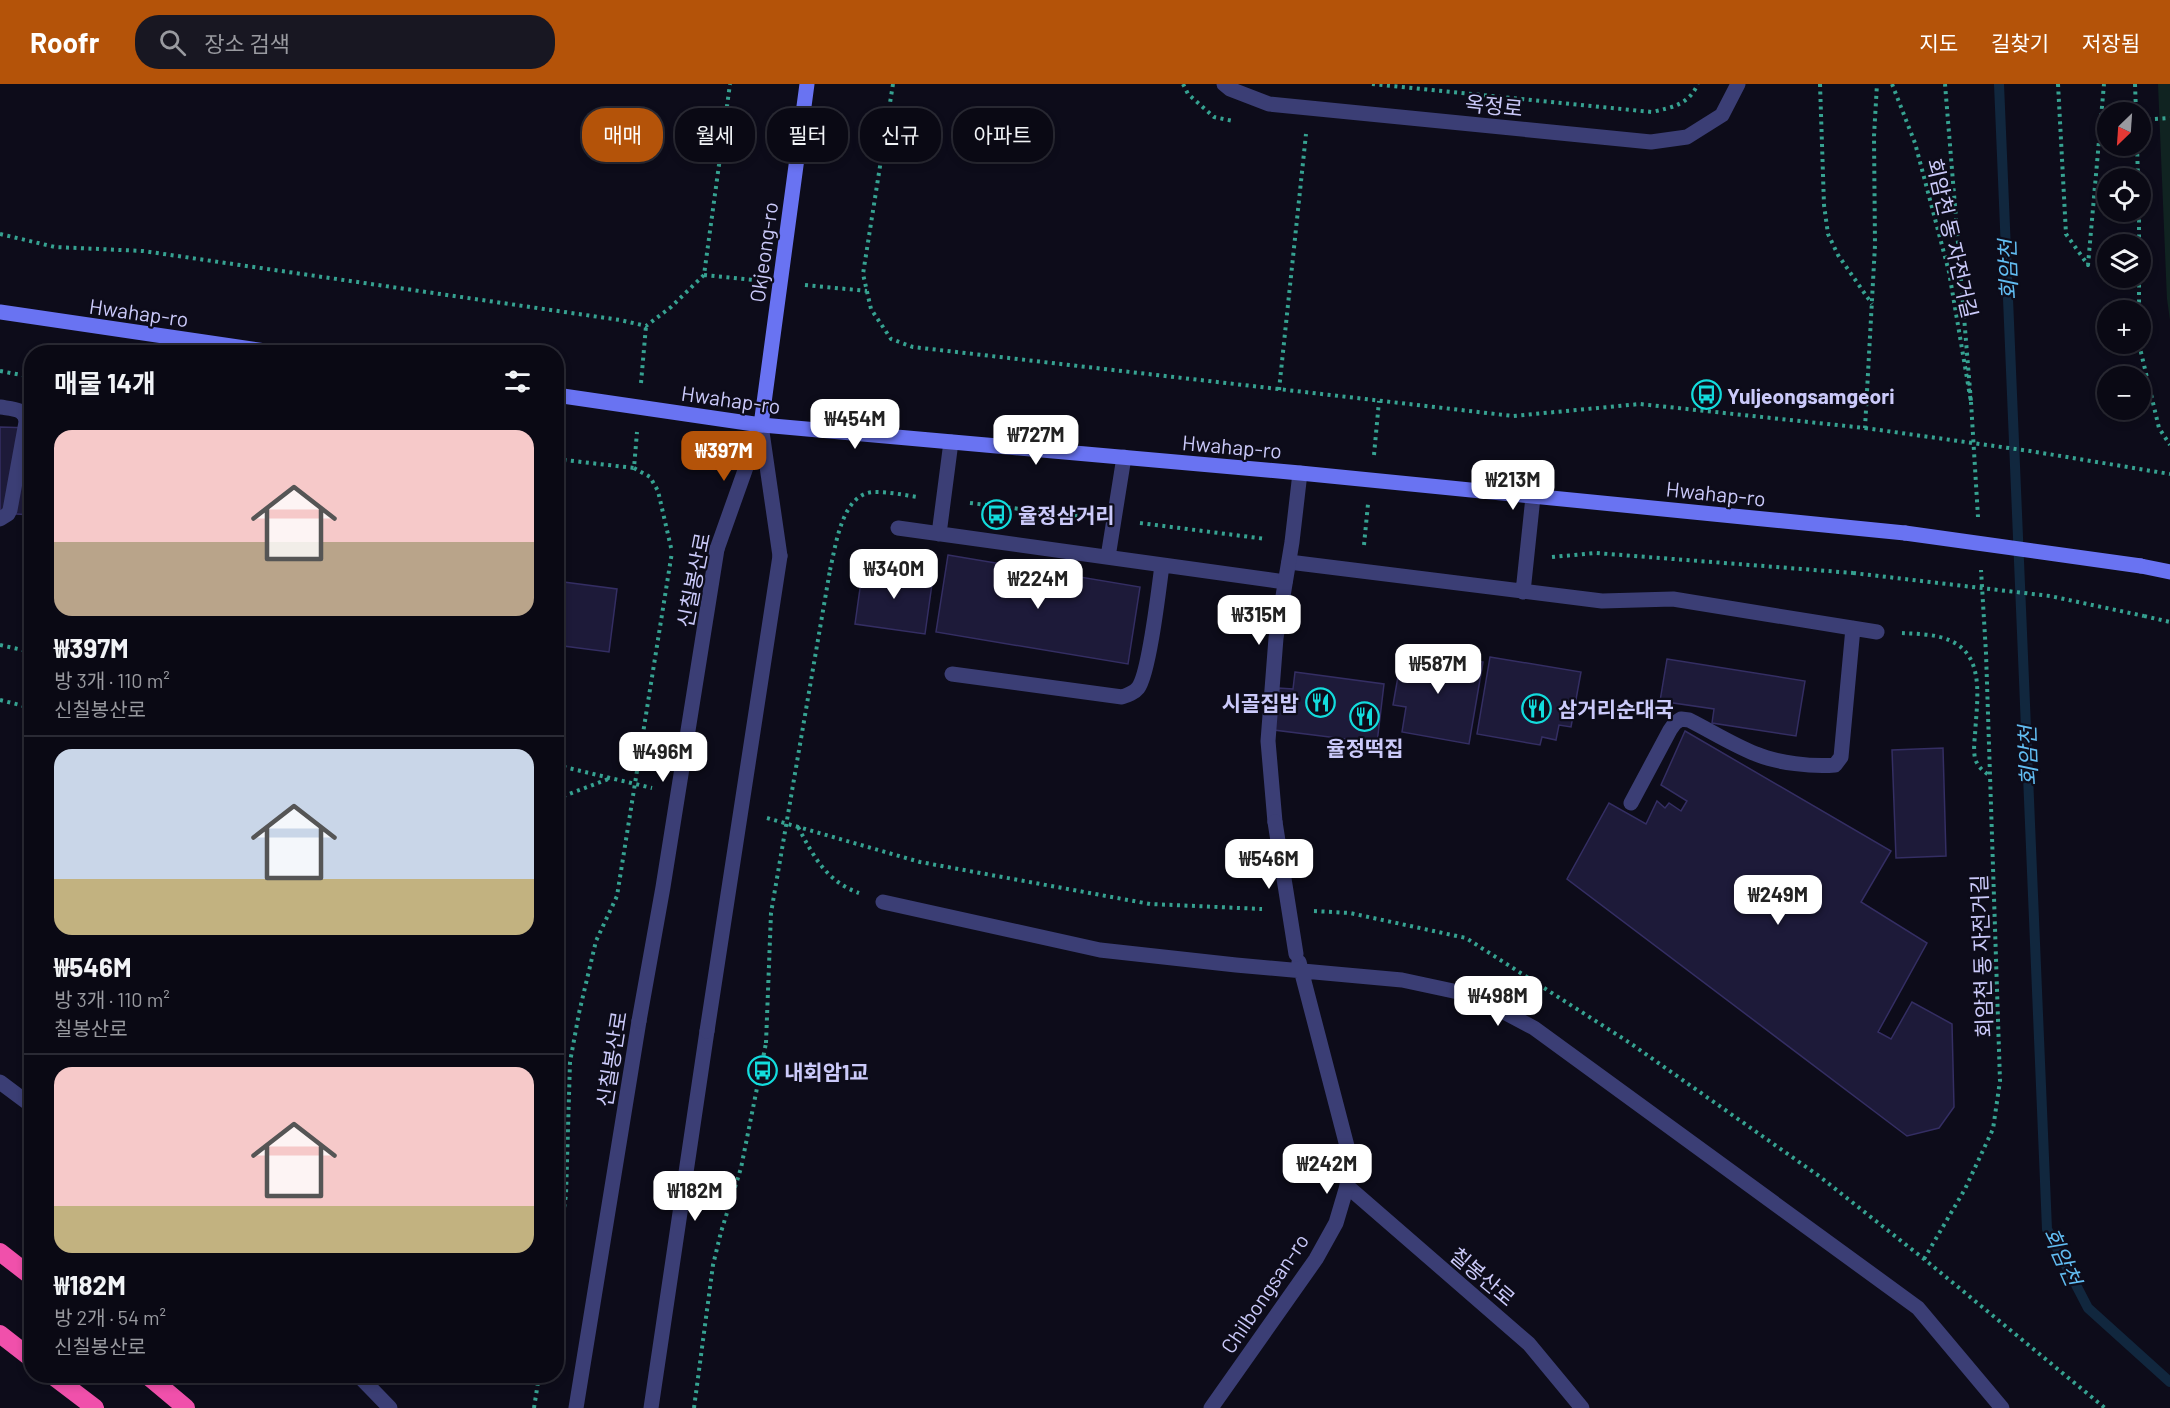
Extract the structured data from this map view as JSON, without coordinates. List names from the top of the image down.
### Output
{
  "streets": {
    "main road": ["Okjeong-ro", "Hwahap-ro"],
    "street": [
      "옥정로",
      "신칠봉산로",
      "칠봉산로",
      "Chilbongsan-ro"
    ],
    "path": ["회암천 동 자전거길"]
  },
  "crossings": [
    ["Okjeong-ro", "Hwahap-ro"],
    ["Okjeong-ro", "신칠봉산로"],
    ["Hwahap-ro", "신칠봉산로"],
    ["칠봉산로", "Chilbongsan-ro"]
  ],
  "water": ["회암천"],
  "places": {
    "bus stop": ["Yuljeongsamgeori", "율정삼거리", "내회암1교"],
    "restaurant": ["시골집밥", "삼거리순대국", "율정떡집"]
  },
  "north": "bottom left",
  "page": {
    "header": "Roofr",
    "search": "장소 검색",
    "nav": ["지도", "길찾기", "저장됨"],
    "map_buttons": ["+", "−"],
    "chip": [
      "매매",
      "월세",
      "필터",
      "신규",
      "아파트"
    ],
    "heading": "매물 14개",
    "price": [
      "₩454M",
      "₩727M",
      "₩397M",
      "₩213M",
      "₩340M",
      "₩224M",
      "₩315M",
      "₩587M",
      "₩496M",
      "₩546M",
      "₩249M",
      "₩498M",
      "₩242M",
      "₩182M"
    ],
    "list": [
      {
        "name": "₩397M",
        "note": "방 3개 · 110 m² · 신칠봉산로"
      },
      {
        "name": "₩546M",
        "note": "방 3개 · 110 m² · 칠봉산로"
      },
      {
        "name": "₩182M",
        "note": "방 2개 · 54 m² · 신칠봉산로"
      }
    ]
  }
}
